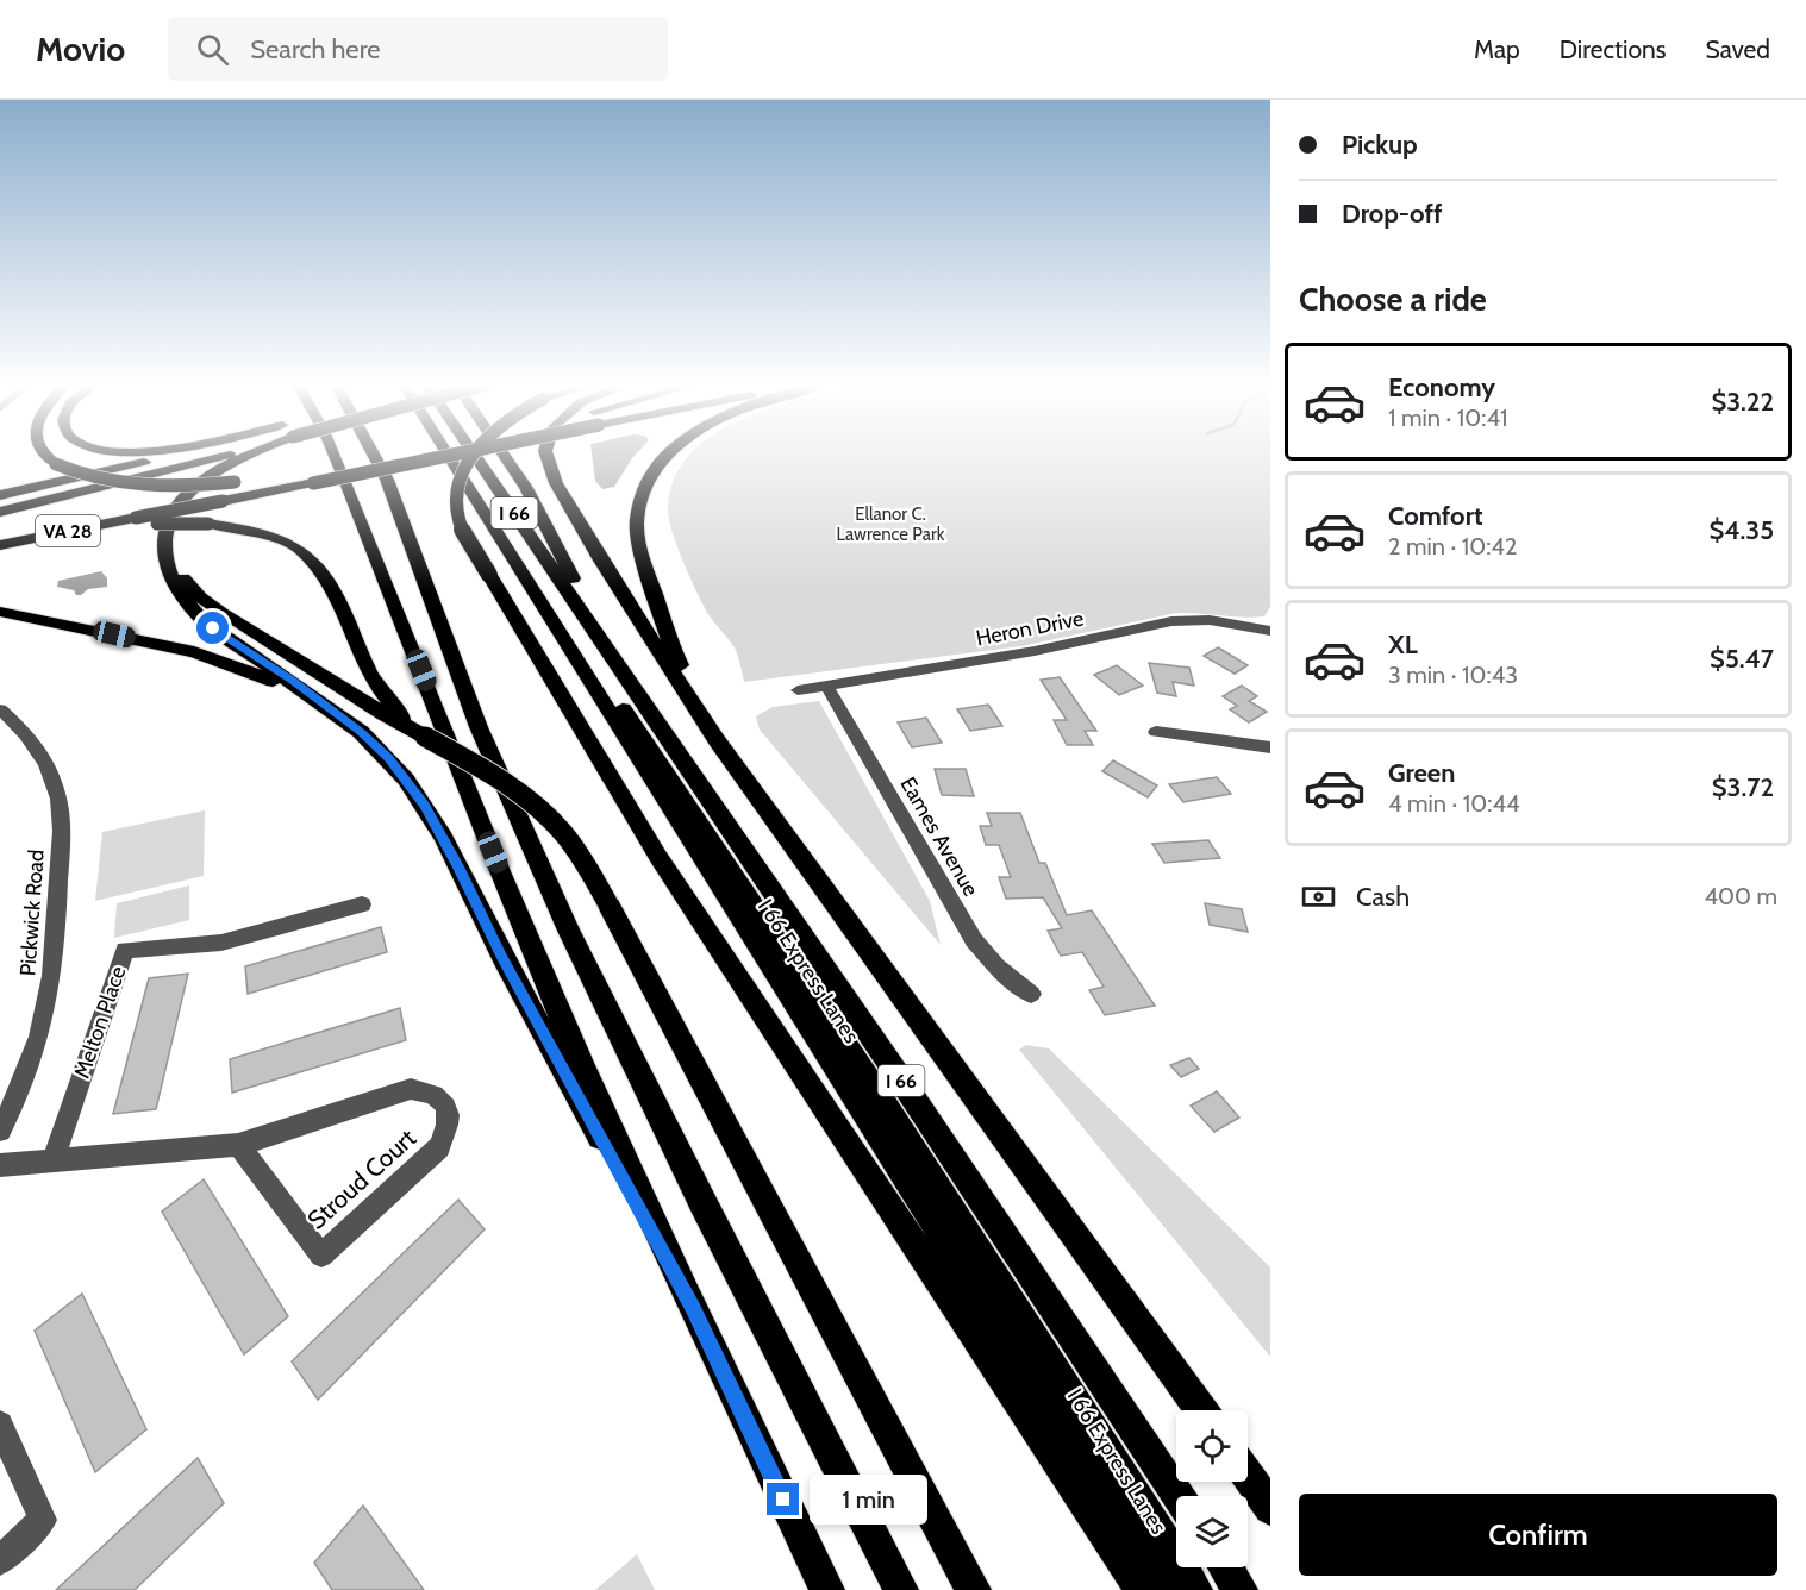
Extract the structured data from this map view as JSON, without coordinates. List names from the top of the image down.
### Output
{
  "streets": {
    "highway": ["I 66", "VA 28", "I 66 Express Lanes"],
    "street": [
      "Heron Drive",
      "Eames Avenue",
      "Pickwick Road",
      "Melton Place",
      "Stroud Court"
    ]
  },
  "crossings": [
    ["Heron Drive", "Eames Avenue"],
    ["Melton Place", "Stroud Court"]
  ],
  "parks": ["Ellanor C. Lawrence Park"],
  "page": {
    "header": "Movio",
    "search": "Search here",
    "nav": ["Map", "Directions", "Saved"],
    "banner": ["Pickup", "Drop-off"],
    "heading": "Choose a ride",
    "list": [
      {
        "name": "Economy",
        "note": "1 min · 10:41",
        "value": "$3.22"
      },
      {
        "name": "Comfort",
        "note": "2 min · 10:42",
        "value": "$4.35"
      },
      {
        "name": "XL",
        "note": "3 min · 10:43",
        "value": "$5.47"
      },
      {
        "name": "Green",
        "note": "4 min · 10:44",
        "value": "$3.72"
      }
    ],
    "pay": ["Cash", "400 m"],
    "bubble": "1 min",
    "buttons": "Confirm"
  }
}
